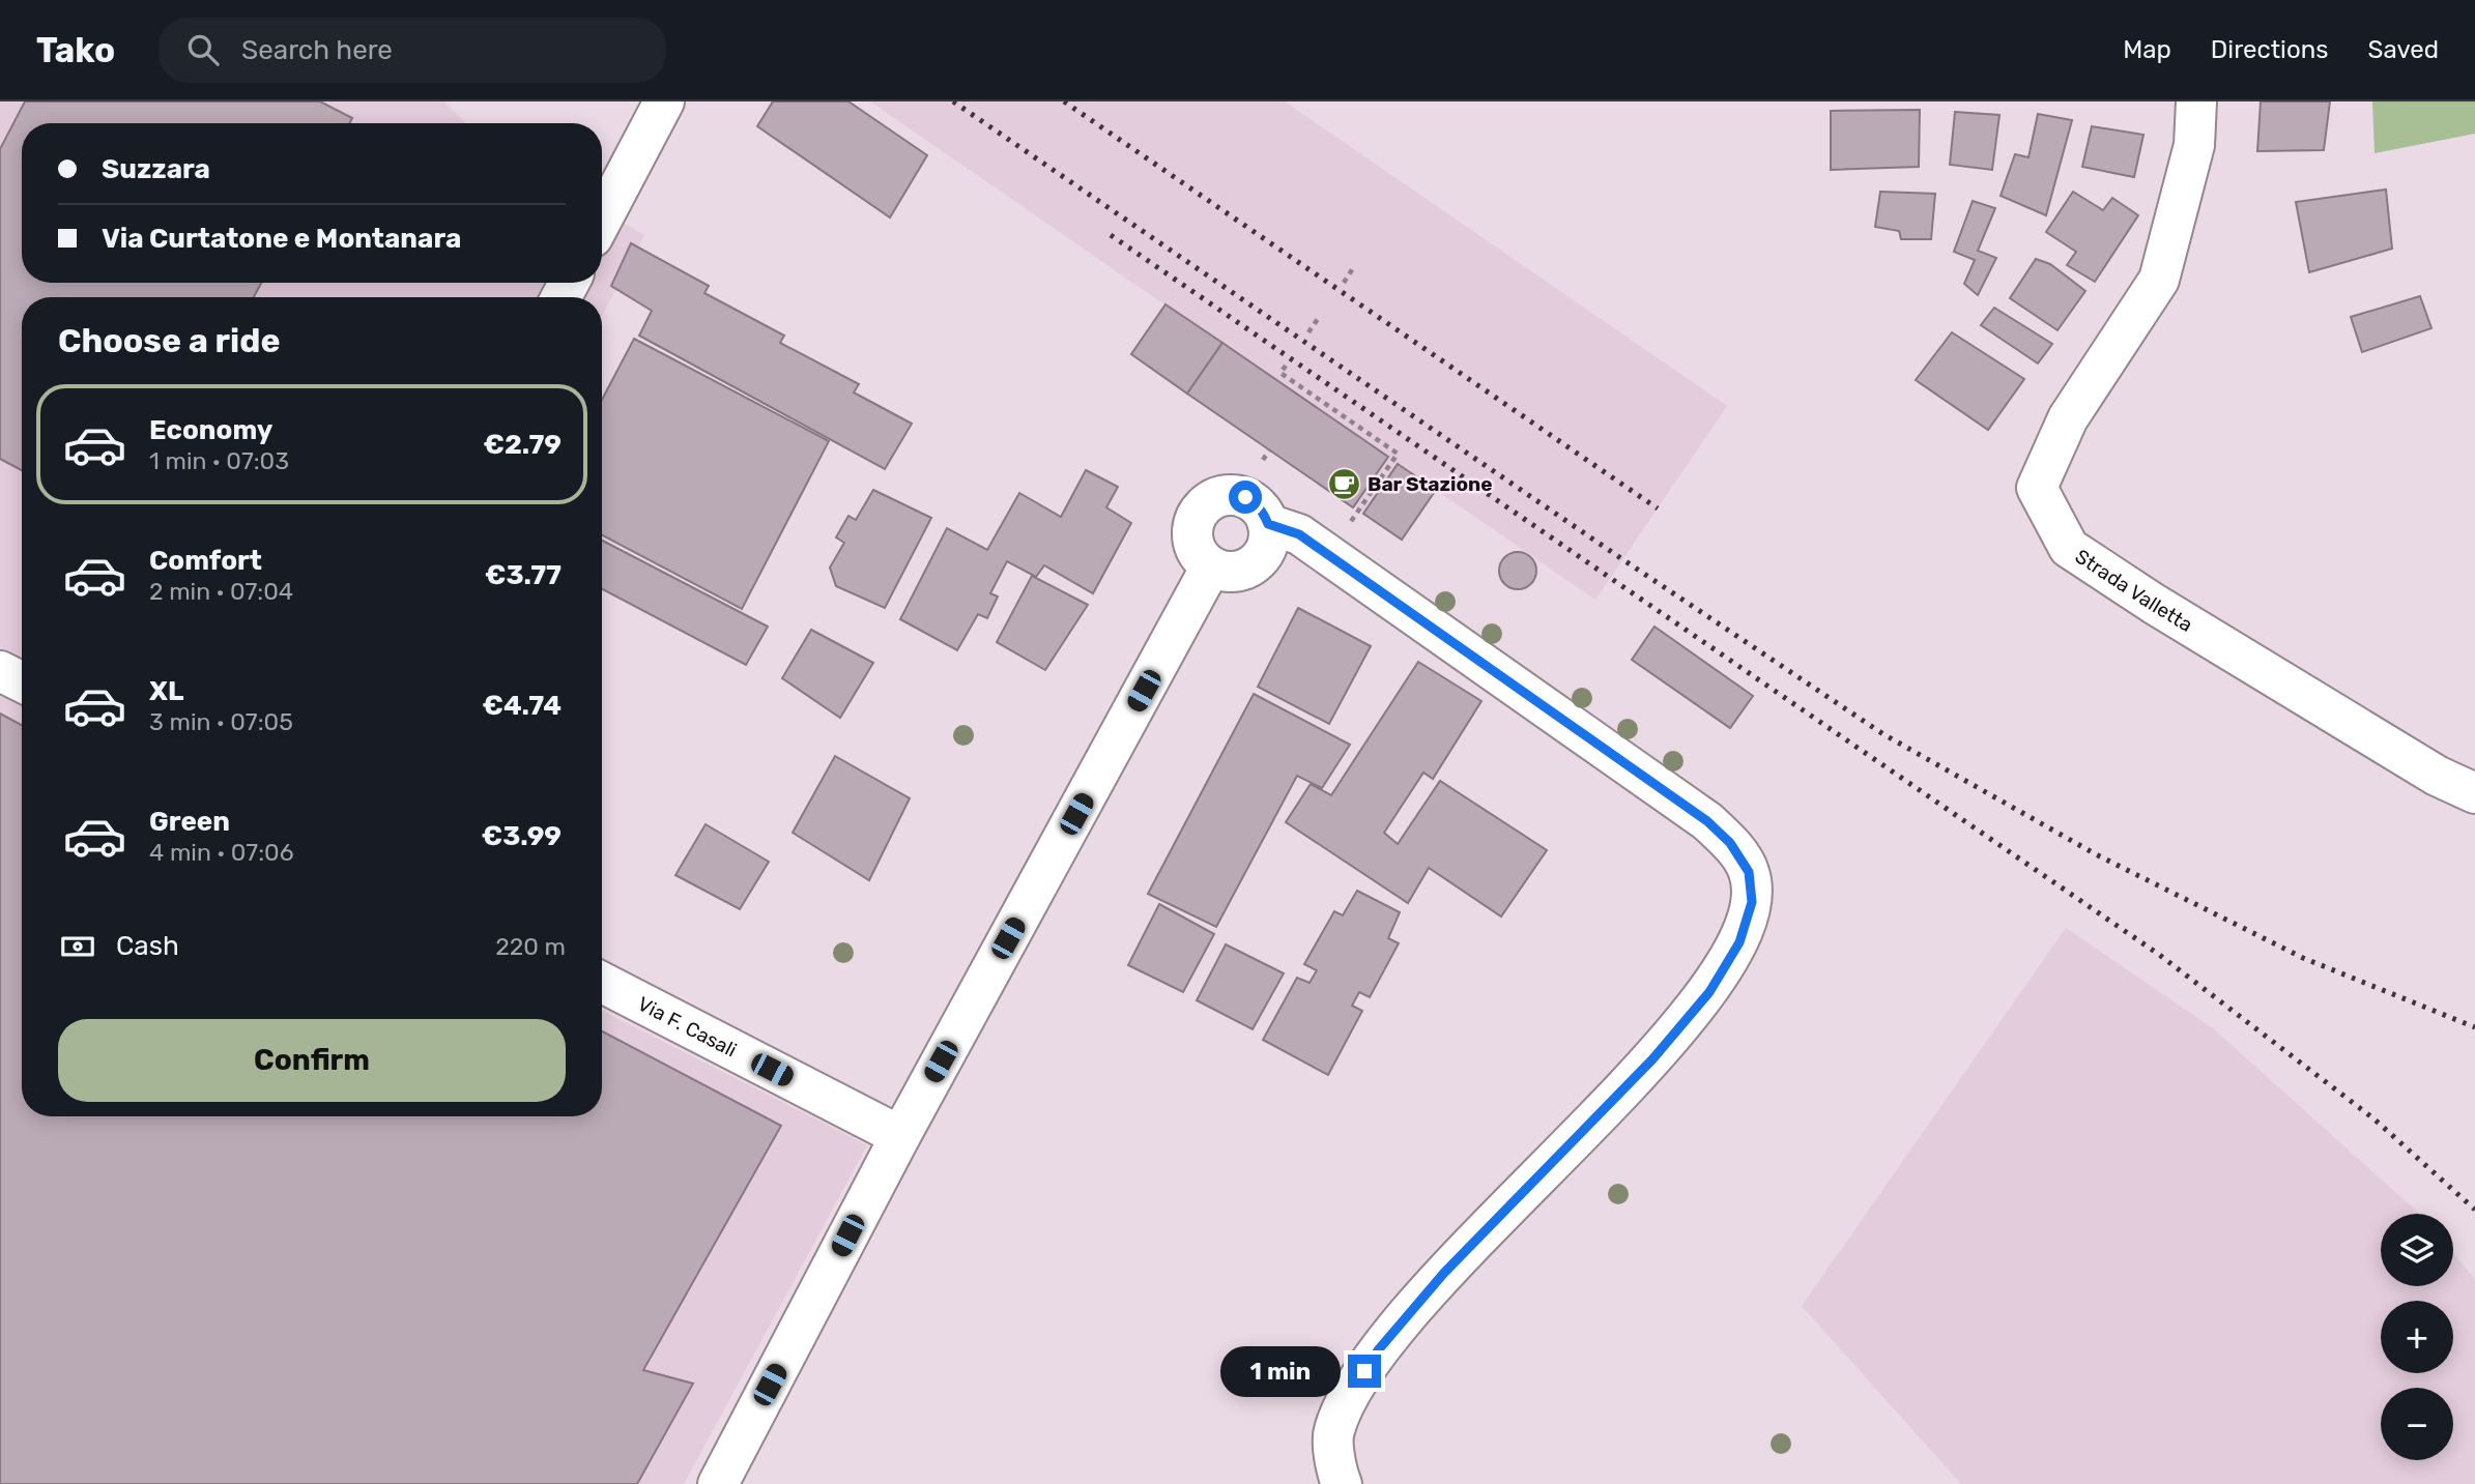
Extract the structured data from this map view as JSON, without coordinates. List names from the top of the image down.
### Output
{
  "streets": {
    "street": ["Strada Valletta", "Via F. Casali"]
  },
  "places": {
    "cafe": ["Bar Stazione"]
  },
  "page": {
    "header": "Tako",
    "search": "Search here",
    "nav": ["Map", "Directions", "Saved"],
    "banner": ["Suzzara", "Via Curtatone e Montanara"],
    "heading": "Choose a ride",
    "list": [
      {
        "name": "Economy",
        "note": "1 min · 07:03",
        "value": "€2.79"
      },
      {
        "name": "Comfort",
        "note": "2 min · 07:04",
        "value": "€3.77"
      },
      {
        "name": "XL",
        "note": "3 min · 07:05",
        "value": "€4.74"
      },
      {
        "name": "Green",
        "note": "4 min · 07:06",
        "value": "€3.99"
      }
    ],
    "pay": ["Cash", "220 m"],
    "buttons": "Confirm",
    "map_buttons": ["+", "−"],
    "bubble": "1 min"
  }
}
